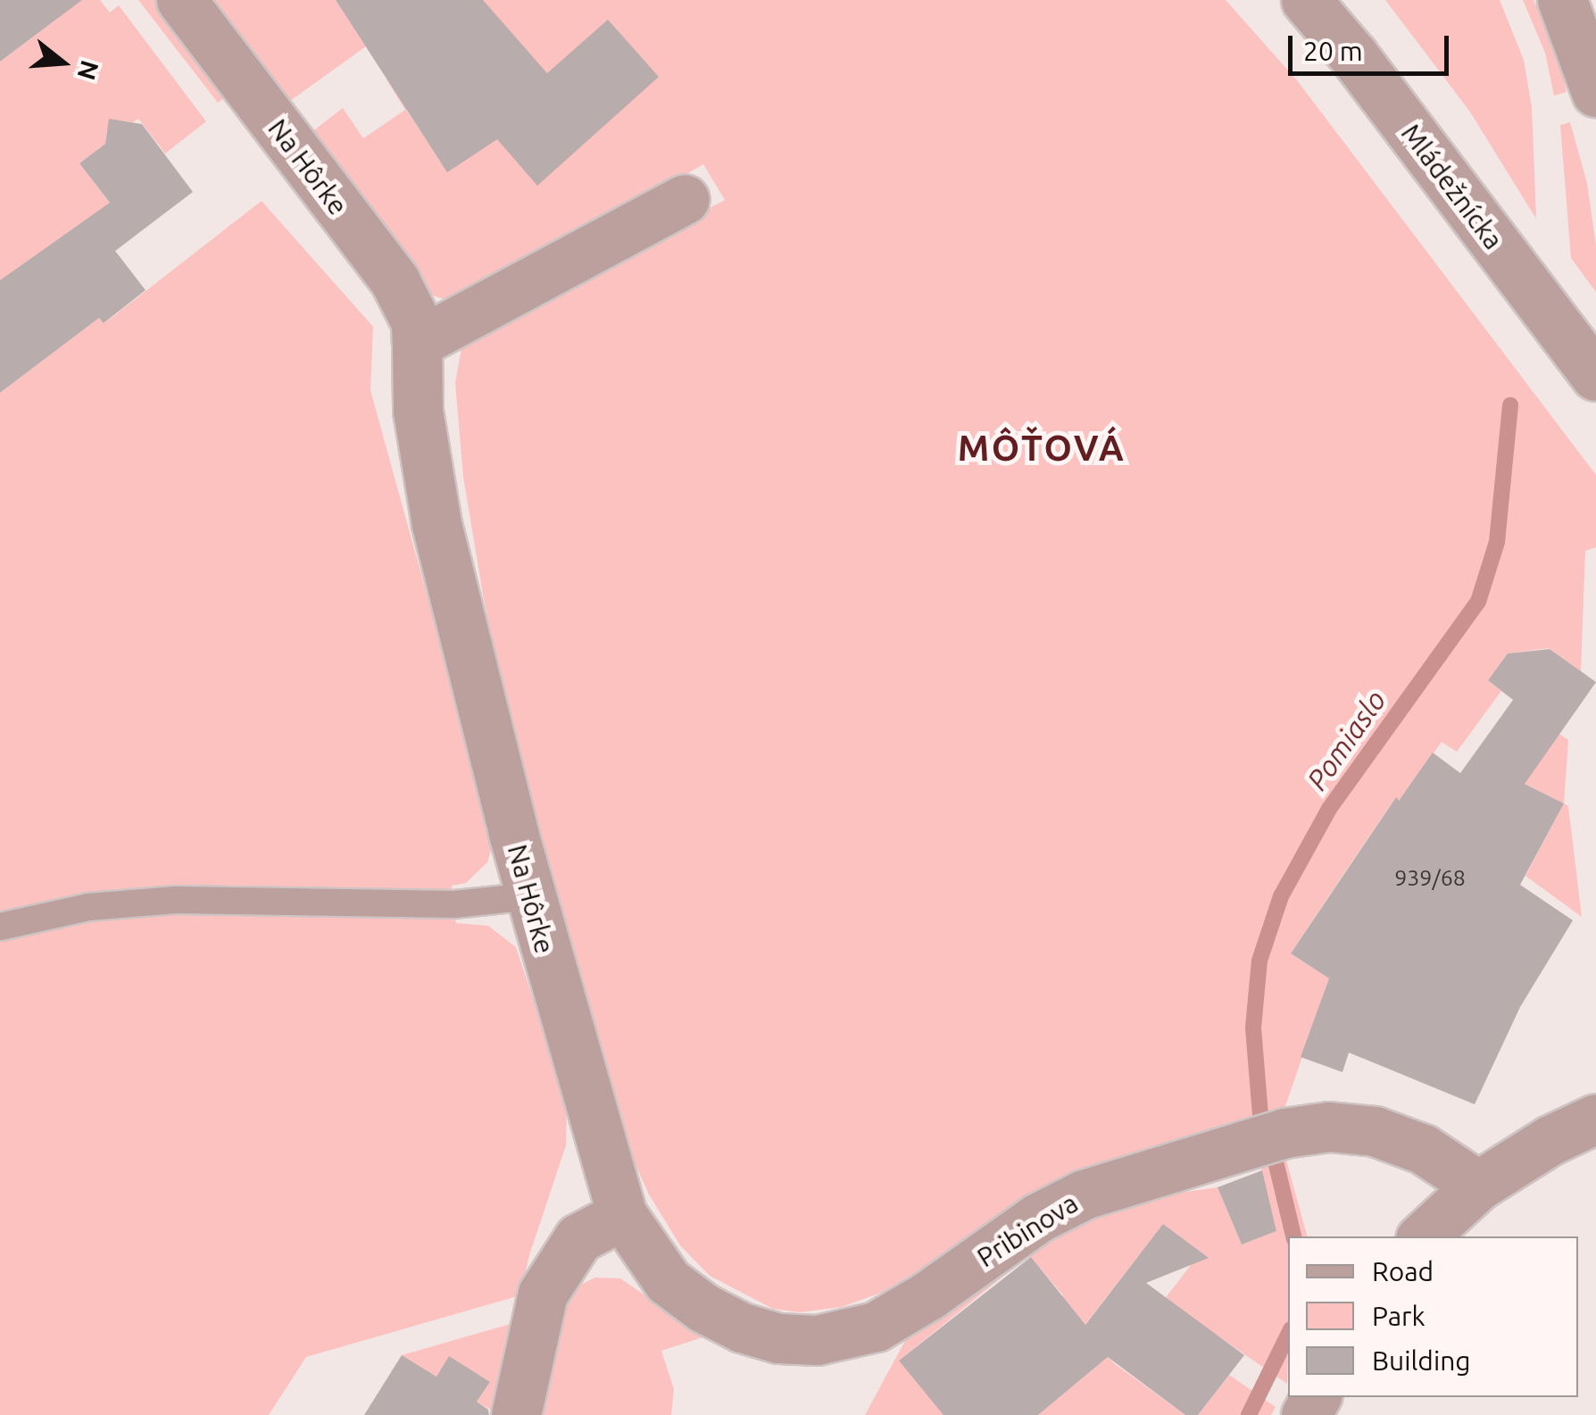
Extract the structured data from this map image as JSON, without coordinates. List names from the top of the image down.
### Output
{
  "streets": {
    "street": ["Na Hôrke", "Mládežnícka", "Pribinova"]
  },
  "crossings": [
    ["Na Hôrke", "Pribinova"]
  ],
  "districts": ["MÔŤOVÁ"],
  "water": ["Pomiaslo"],
  "house_numbers": ["939/68"],
  "legend": ["Road", "Park", "Building"],
  "scale_bar": "20 m",
  "north": "right"
}
